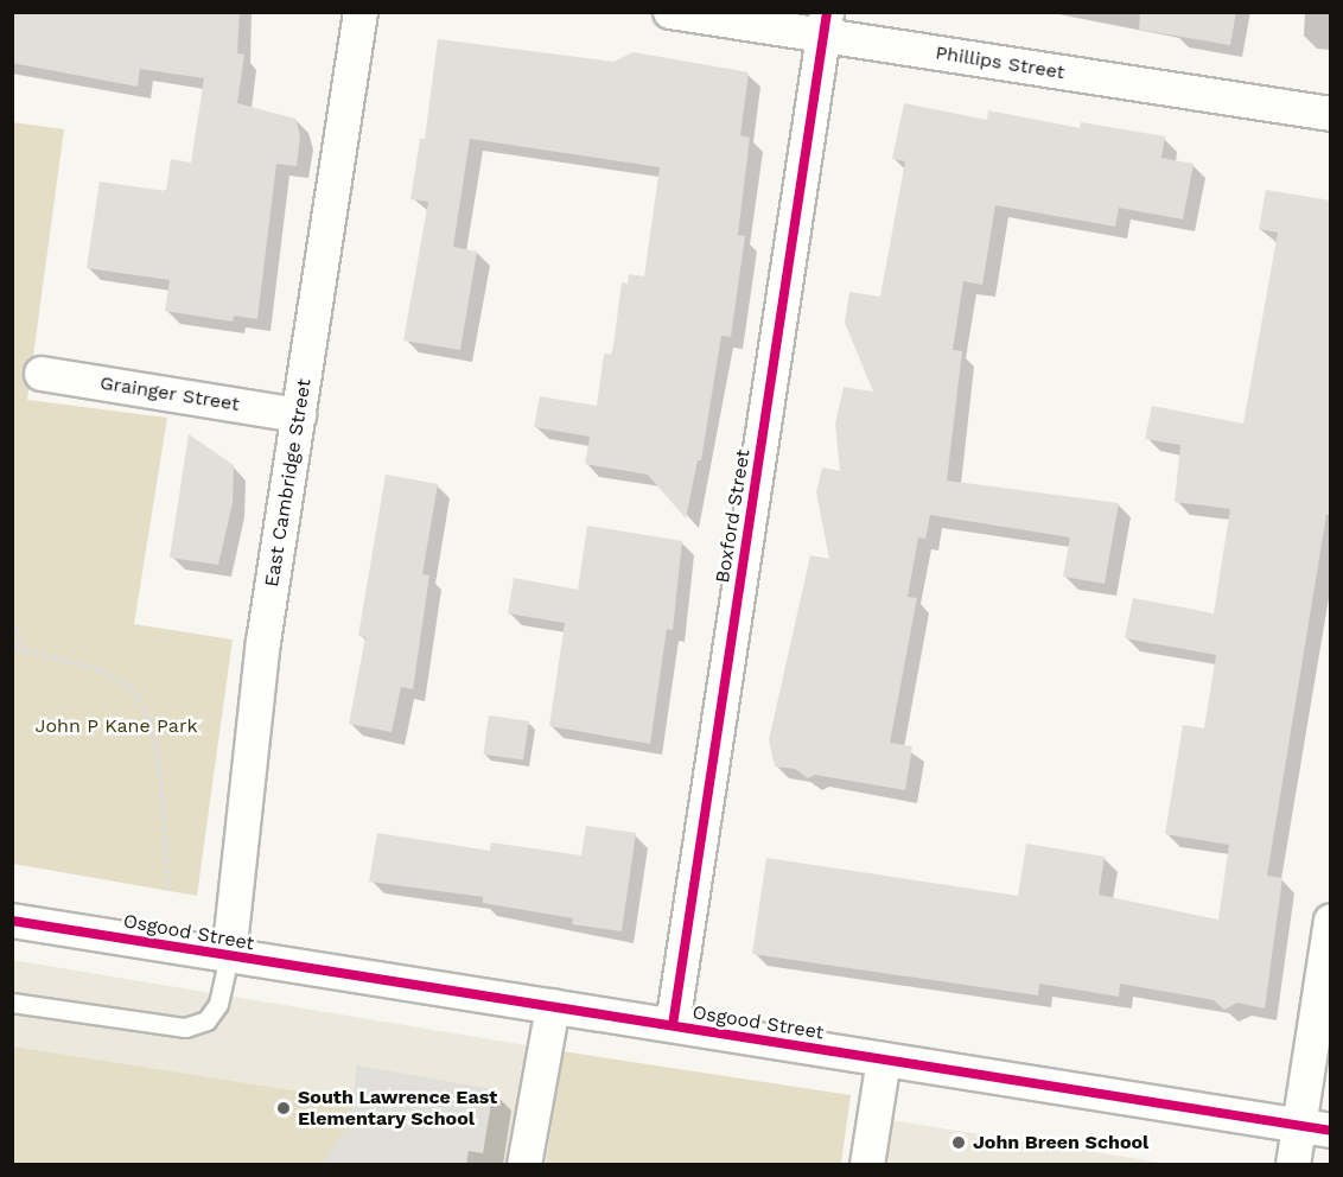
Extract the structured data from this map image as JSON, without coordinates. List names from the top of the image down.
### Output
{
  "streets": {
    "street": [
      "Phillips Street",
      "Grainger Street",
      "East Cambridge Street",
      "Boxford Street",
      "Osgood Street"
    ]
  },
  "crossings": [
    ["Phillips Street", "Boxford Street"],
    ["Grainger Street", "East Cambridge Street"],
    ["East Cambridge Street", "Osgood Street"],
    ["Boxford Street", "Osgood Street"]
  ],
  "parks": ["John P Kane Park"],
  "places": ["South Lawrence East Elementary School", "John Breen School"]
}
